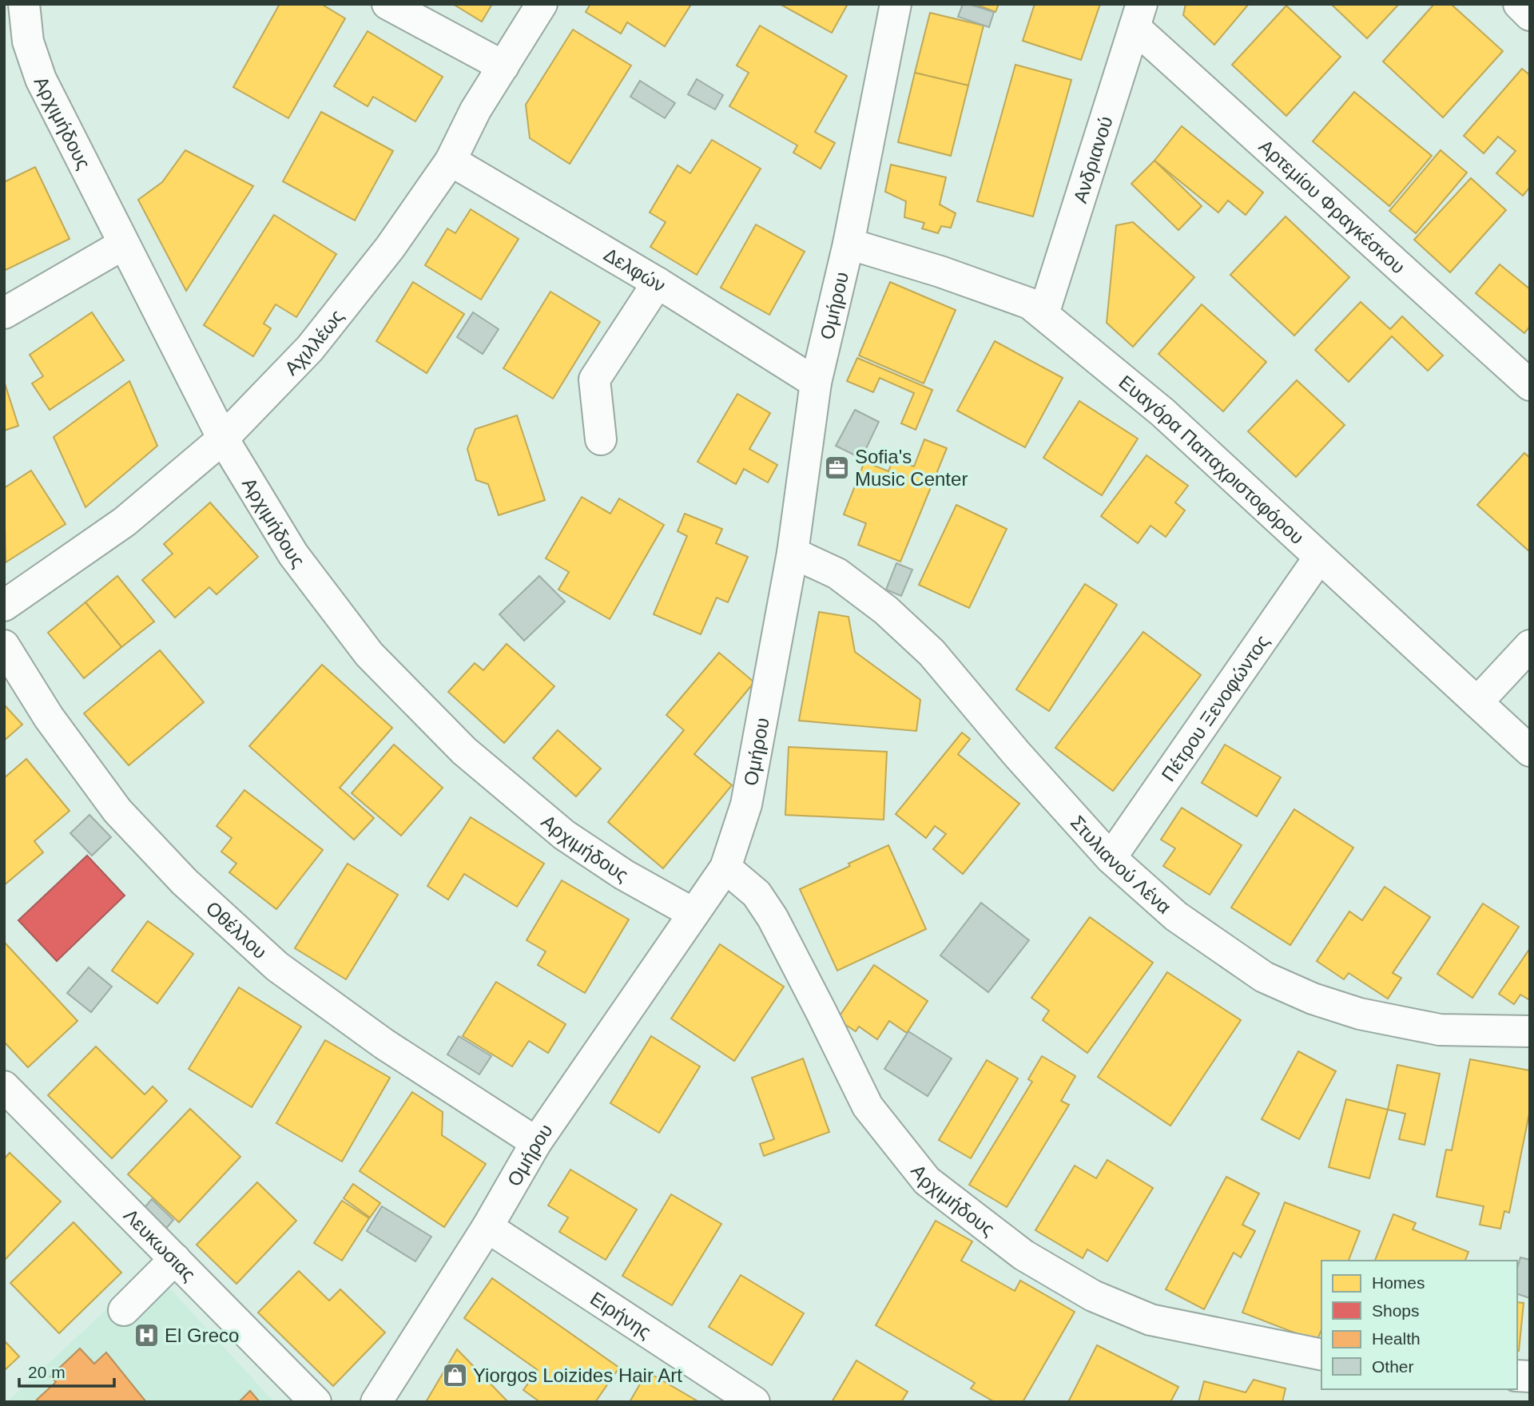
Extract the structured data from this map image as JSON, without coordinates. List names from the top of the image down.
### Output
{
  "streets": {
    "street": [
      "Αρχιμήδους",
      "Ανδριανού",
      "Αρτεμίου Φραγκέσκου",
      "Δελφών",
      "Ομήρου",
      "Αχιλλέως",
      "Ευαγόρα Παπαχριστοφόρου",
      "Πέτρου Ξενοφώντος",
      "Στυλιανού Λένα",
      "Οθέλλου",
      "Λευκωσιας",
      "Ειρήνης"
    ]
  },
  "crossings": [
    ["Αρχιμήδους", "Ομήρου"],
    ["Αρχιμήδους", "Αχιλλέως"],
    ["Ανδριανού", "Αρτεμίου Φραγκέσκου"],
    ["Ανδριανού", "Ευαγόρα Παπαχριστοφόρου"],
    ["Δελφών", "Ομήρου"],
    ["Δελφών", "Αχιλλέως"],
    ["Ομήρου", "Ευαγόρα Παπαχριστοφόρου"],
    ["Ομήρου", "Στυλιανού Λένα"],
    ["Ομήρου", "Οθέλλου"],
    ["Ομήρου", "Ειρήνης"],
    ["Ευαγόρα Παπαχριστοφόρου", "Πέτρου Ξενοφώντος"],
    ["Πέτρου Ξενοφώντος", "Στυλιανού Λένα"]
  ],
  "places": {
    "office": ["Sofia's Music Center"],
    "hospital": ["El Greco"],
    "shop": ["Yiorgos Loizides Hair Art"]
  },
  "legend": [
    "Homes",
    "Shops",
    "Health",
    "Other"
  ],
  "scale_bar": "20 m"
}
